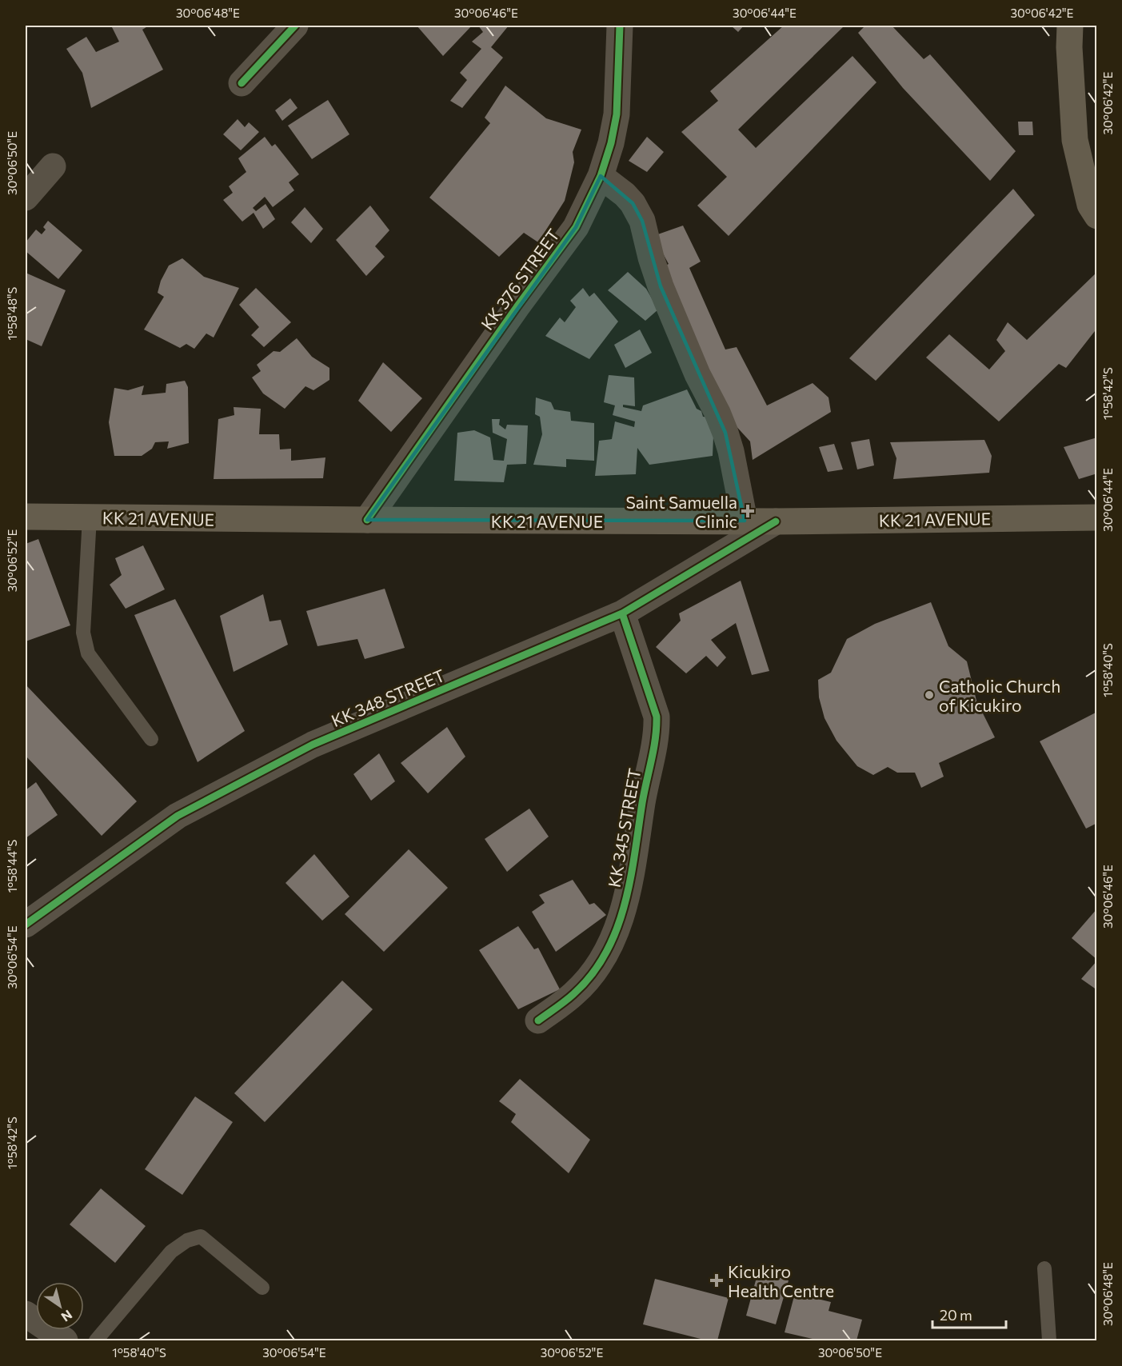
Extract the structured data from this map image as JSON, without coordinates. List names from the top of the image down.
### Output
{
  "streets": {
    "main road": ["KK 21 AVENUE"],
    "street": ["KK 376 STREET", "KK 348 STREET", "KK 345 STREET"]
  },
  "crossings": [
    ["KK 376 STREET", "KK 21 AVENUE"],
    ["KK 21 AVENUE", "KK 348 STREET"],
    ["KK 348 STREET", "KK 345 STREET"]
  ],
  "places": {
    "health": ["Saint Samuella Clinic", "Kicukiro Health Centre"],
    "other": ["Catholic Church of Kicukiro"]
  },
  "scale_bar": "20 m",
  "north": "bottom right",
  "coordinates": [
    "30°06'48\"E",
    "30°06'46\"E",
    "30°06'44\"E",
    "30°06'42\"E",
    "30°06'50\"E",
    "1°58'48\"S",
    "1°58'42\"S",
    "30°06'52\"E",
    "1°58'40\"S",
    "1°58'44\"S",
    "30°06'54\"E"
  ]
}
